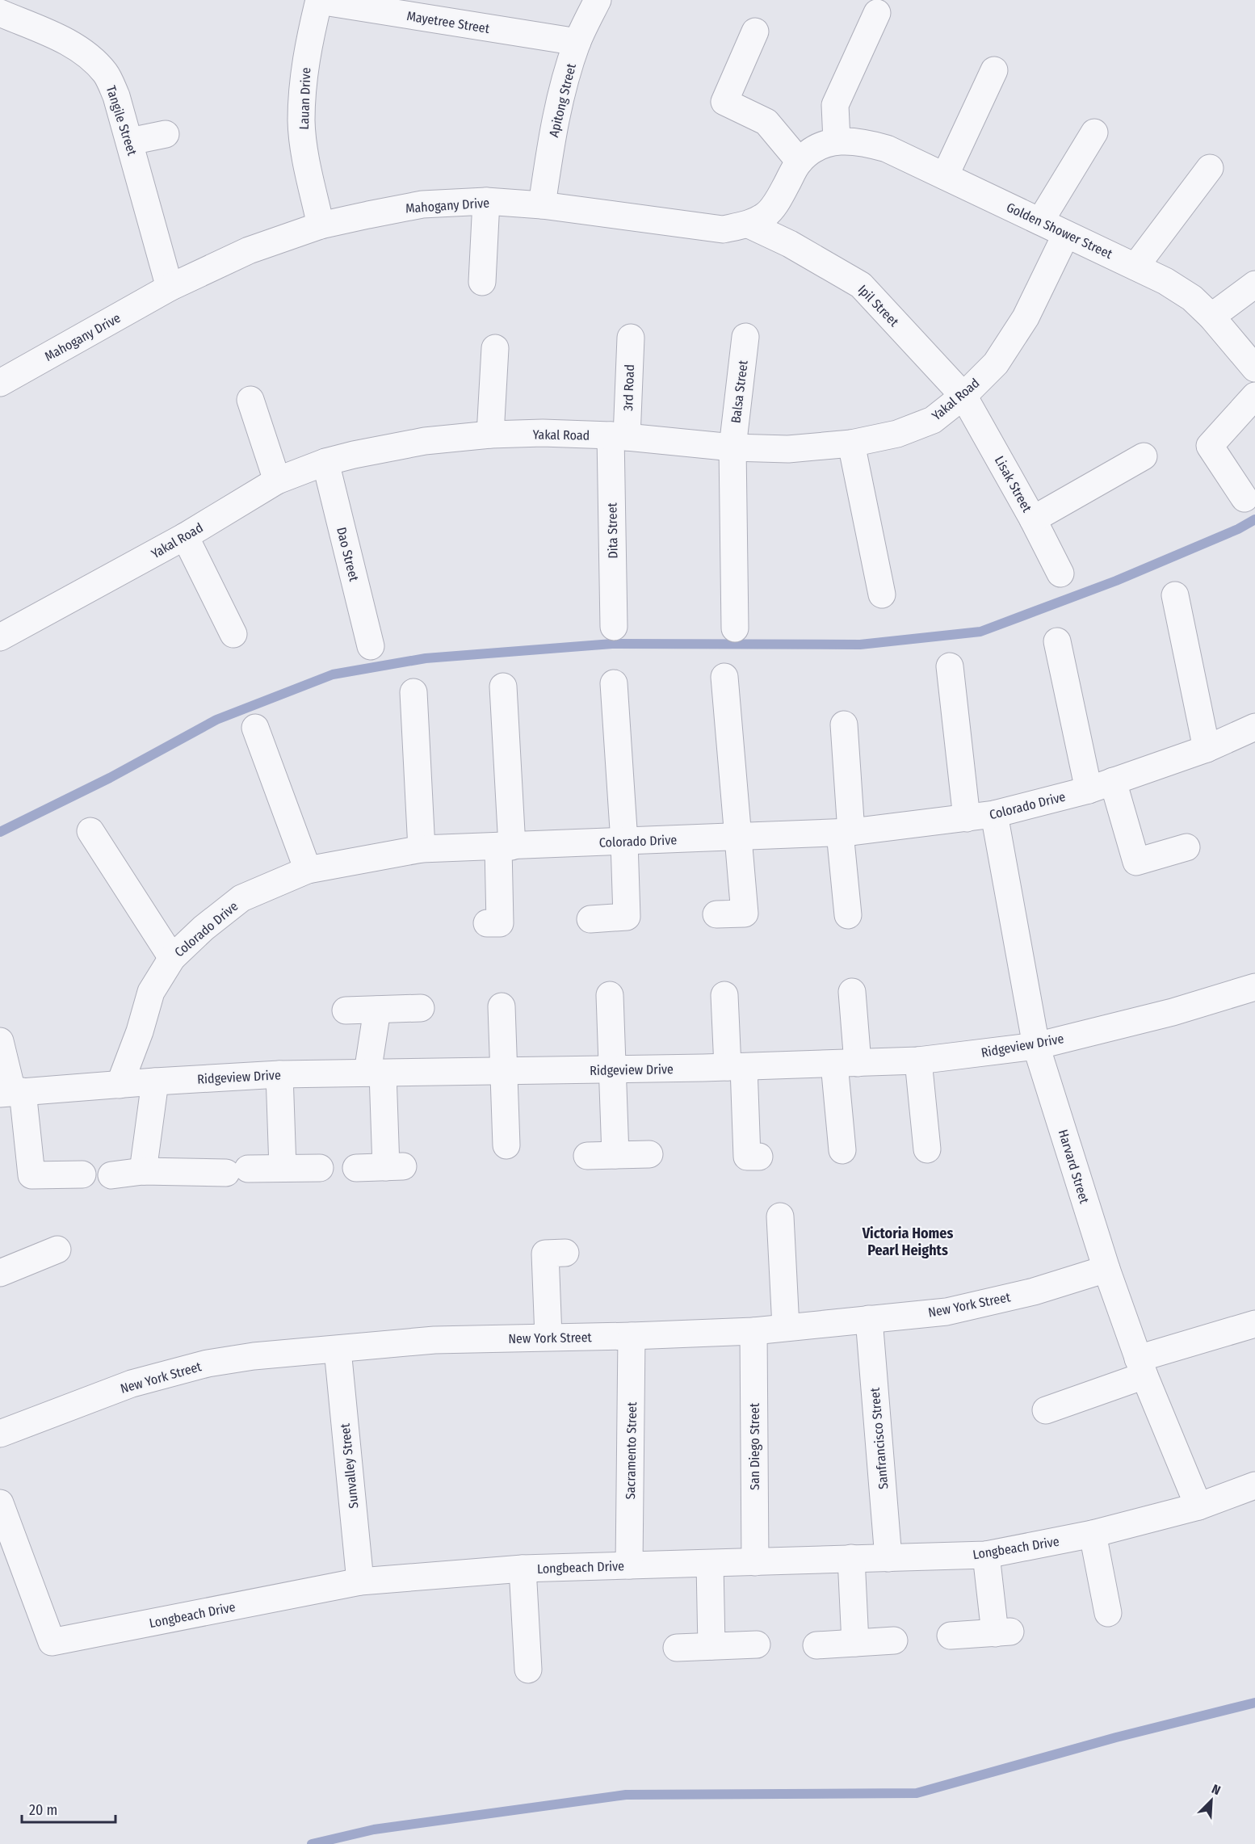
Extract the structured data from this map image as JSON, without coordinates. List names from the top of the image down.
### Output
{
  "streets": {
    "street": [
      "Mayetree Street",
      "Lauan Drive",
      "Apitong Street",
      "Tangile Street",
      "Mahogany Drive",
      "Golden Shower Street",
      "Ipil Street",
      "3rd Road",
      "Balsa Street",
      "Yakal Road",
      "Lisak Street",
      "Dita Street",
      "Dao Street",
      "Colorado Drive",
      "Ridgeview Drive",
      "Harvard Street",
      "New York Street",
      "Sanfrancisco Street",
      "San Diego Street",
      "Sacramento Street",
      "Sunvalley Street",
      "Longbeach Drive"
    ]
  },
  "crossings": [
    ["Mayetree Street", "Lauan Drive"],
    ["Mayetree Street", "Apitong Street"],
    ["Lauan Drive", "Mahogany Drive"],
    ["Apitong Street", "Mahogany Drive"],
    ["Tangile Street", "Mahogany Drive"],
    ["Mahogany Drive", "Golden Shower Street"],
    ["Mahogany Drive", "Ipil Street"],
    ["Golden Shower Street", "Yakal Road"],
    ["Ipil Street", "Yakal Road"],
    ["Ipil Street", "Lisak Street"],
    ["3rd Road", "Yakal Road"],
    ["3rd Road", "Dita Street"],
    ["Balsa Street", "Yakal Road"],
    ["Yakal Road", "Lisak Street"],
    ["Yakal Road", "Dita Street"],
    ["Yakal Road", "Dao Street"],
    ["Colorado Drive", "Ridgeview Drive"],
    ["Colorado Drive", "Harvard Street"],
    ["Ridgeview Drive", "Harvard Street"],
    ["Harvard Street", "New York Street"],
    ["Harvard Street", "Longbeach Drive"],
    ["New York Street", "Sanfrancisco Street"],
    ["New York Street", "San Diego Street"],
    ["New York Street", "Sacramento Street"],
    ["New York Street", "Sunvalley Street"],
    ["Sanfrancisco Street", "Longbeach Drive"],
    ["San Diego Street", "Longbeach Drive"],
    ["Sacramento Street", "Longbeach Drive"],
    ["Sunvalley Street", "Longbeach Drive"]
  ],
  "districts": ["Victoria Homes Pearl Heights"],
  "scale_bar": "20 m",
  "north": "top right"
}
